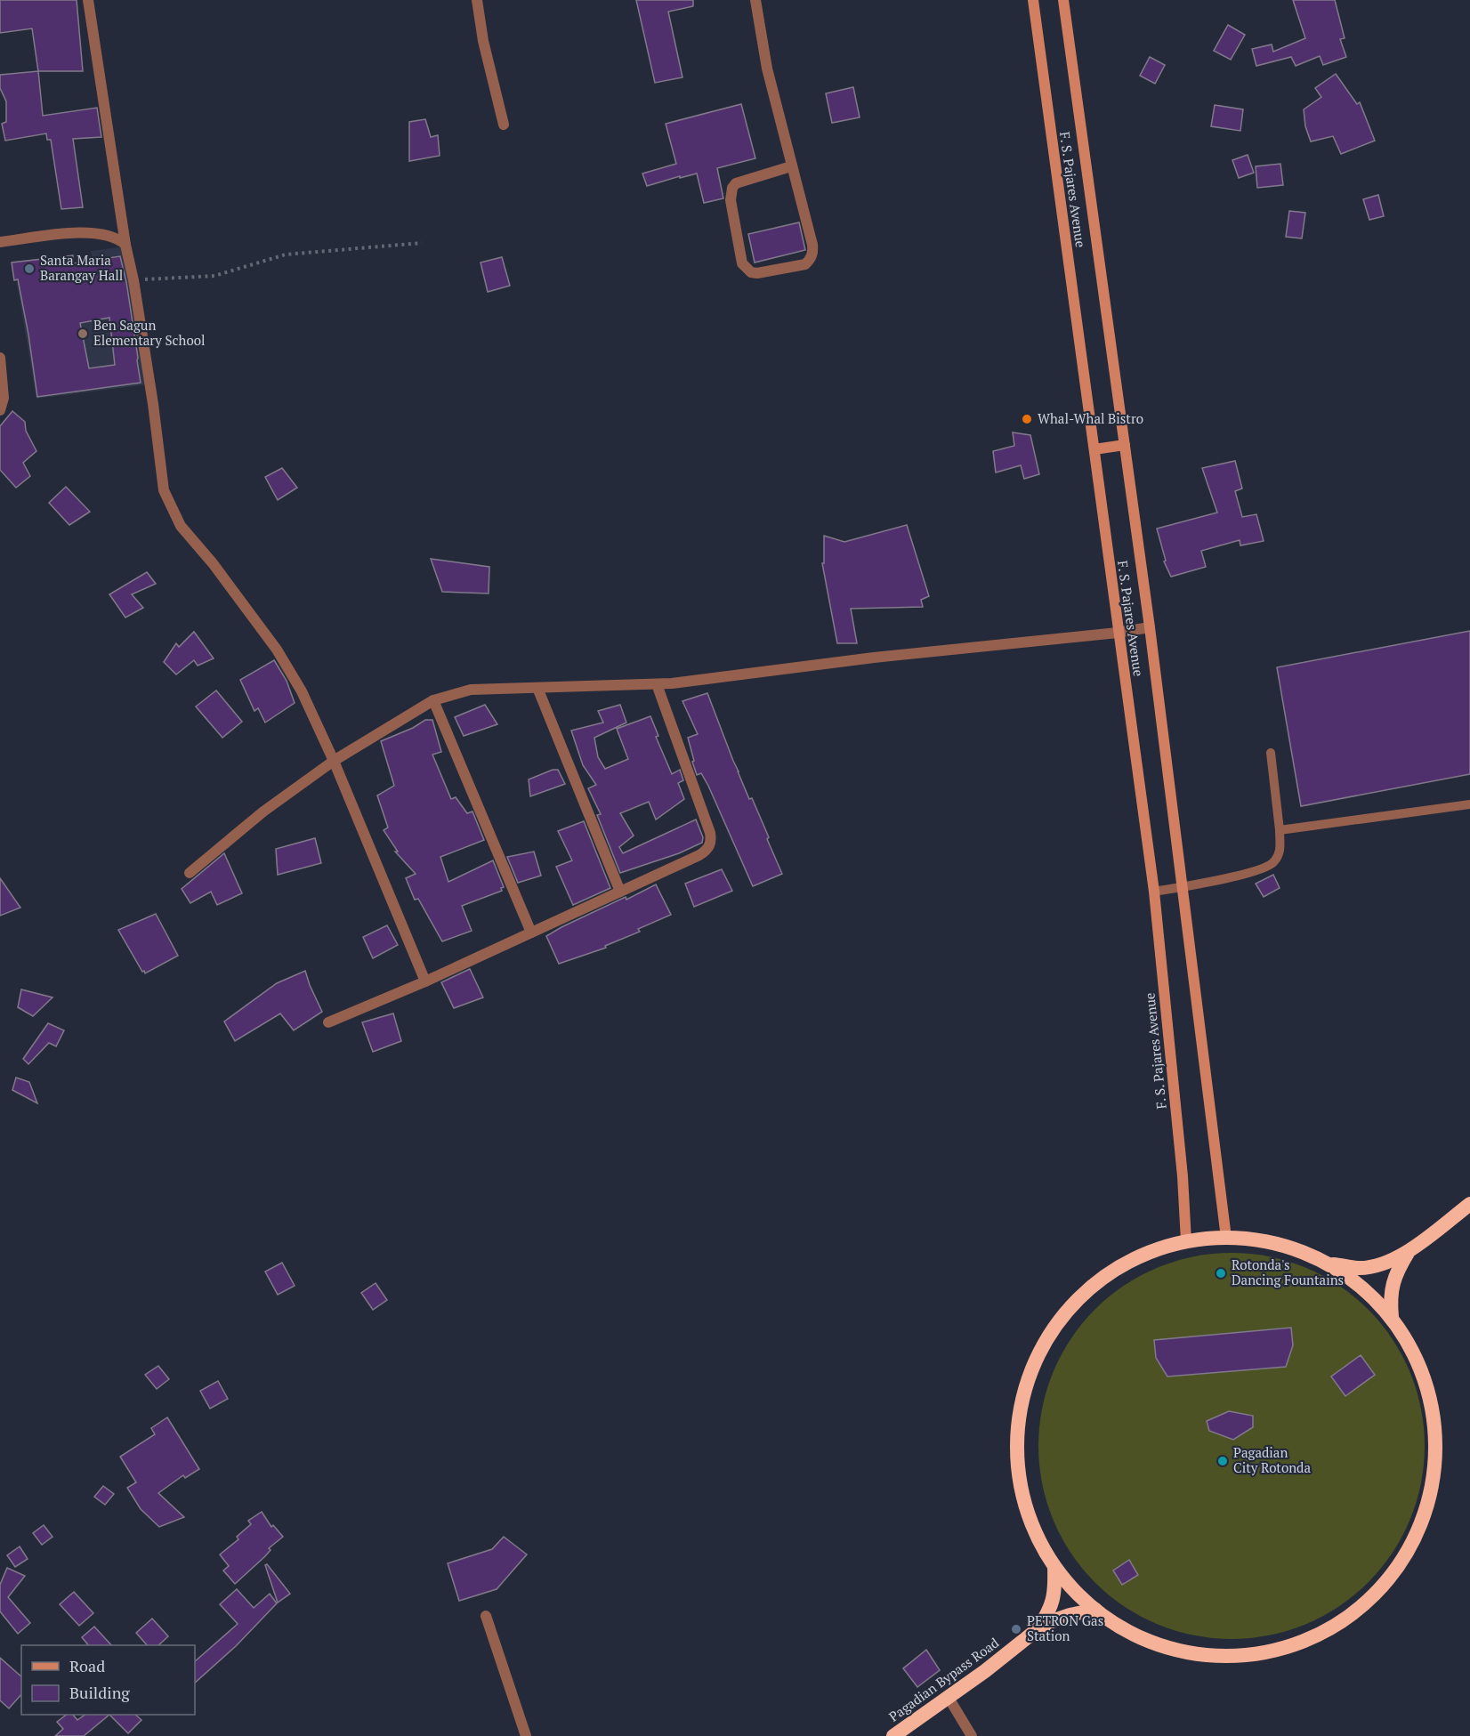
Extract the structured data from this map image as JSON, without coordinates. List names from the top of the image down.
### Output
{
  "streets": {
    "highway": ["Pagadian Bypass Road"],
    "main road": ["F. S. Pajares Avenue"]
  },
  "places": [
    "Santa Maria Barangay Hall",
    "Ben Sagun Elementary School",
    "Whal-Whal Bistro",
    "Rotonda's Dancing Fountains",
    "Pagadian City Rotonda",
    "PETRON Gas Station"
  ],
  "legend": ["Road", "Building"]
}
